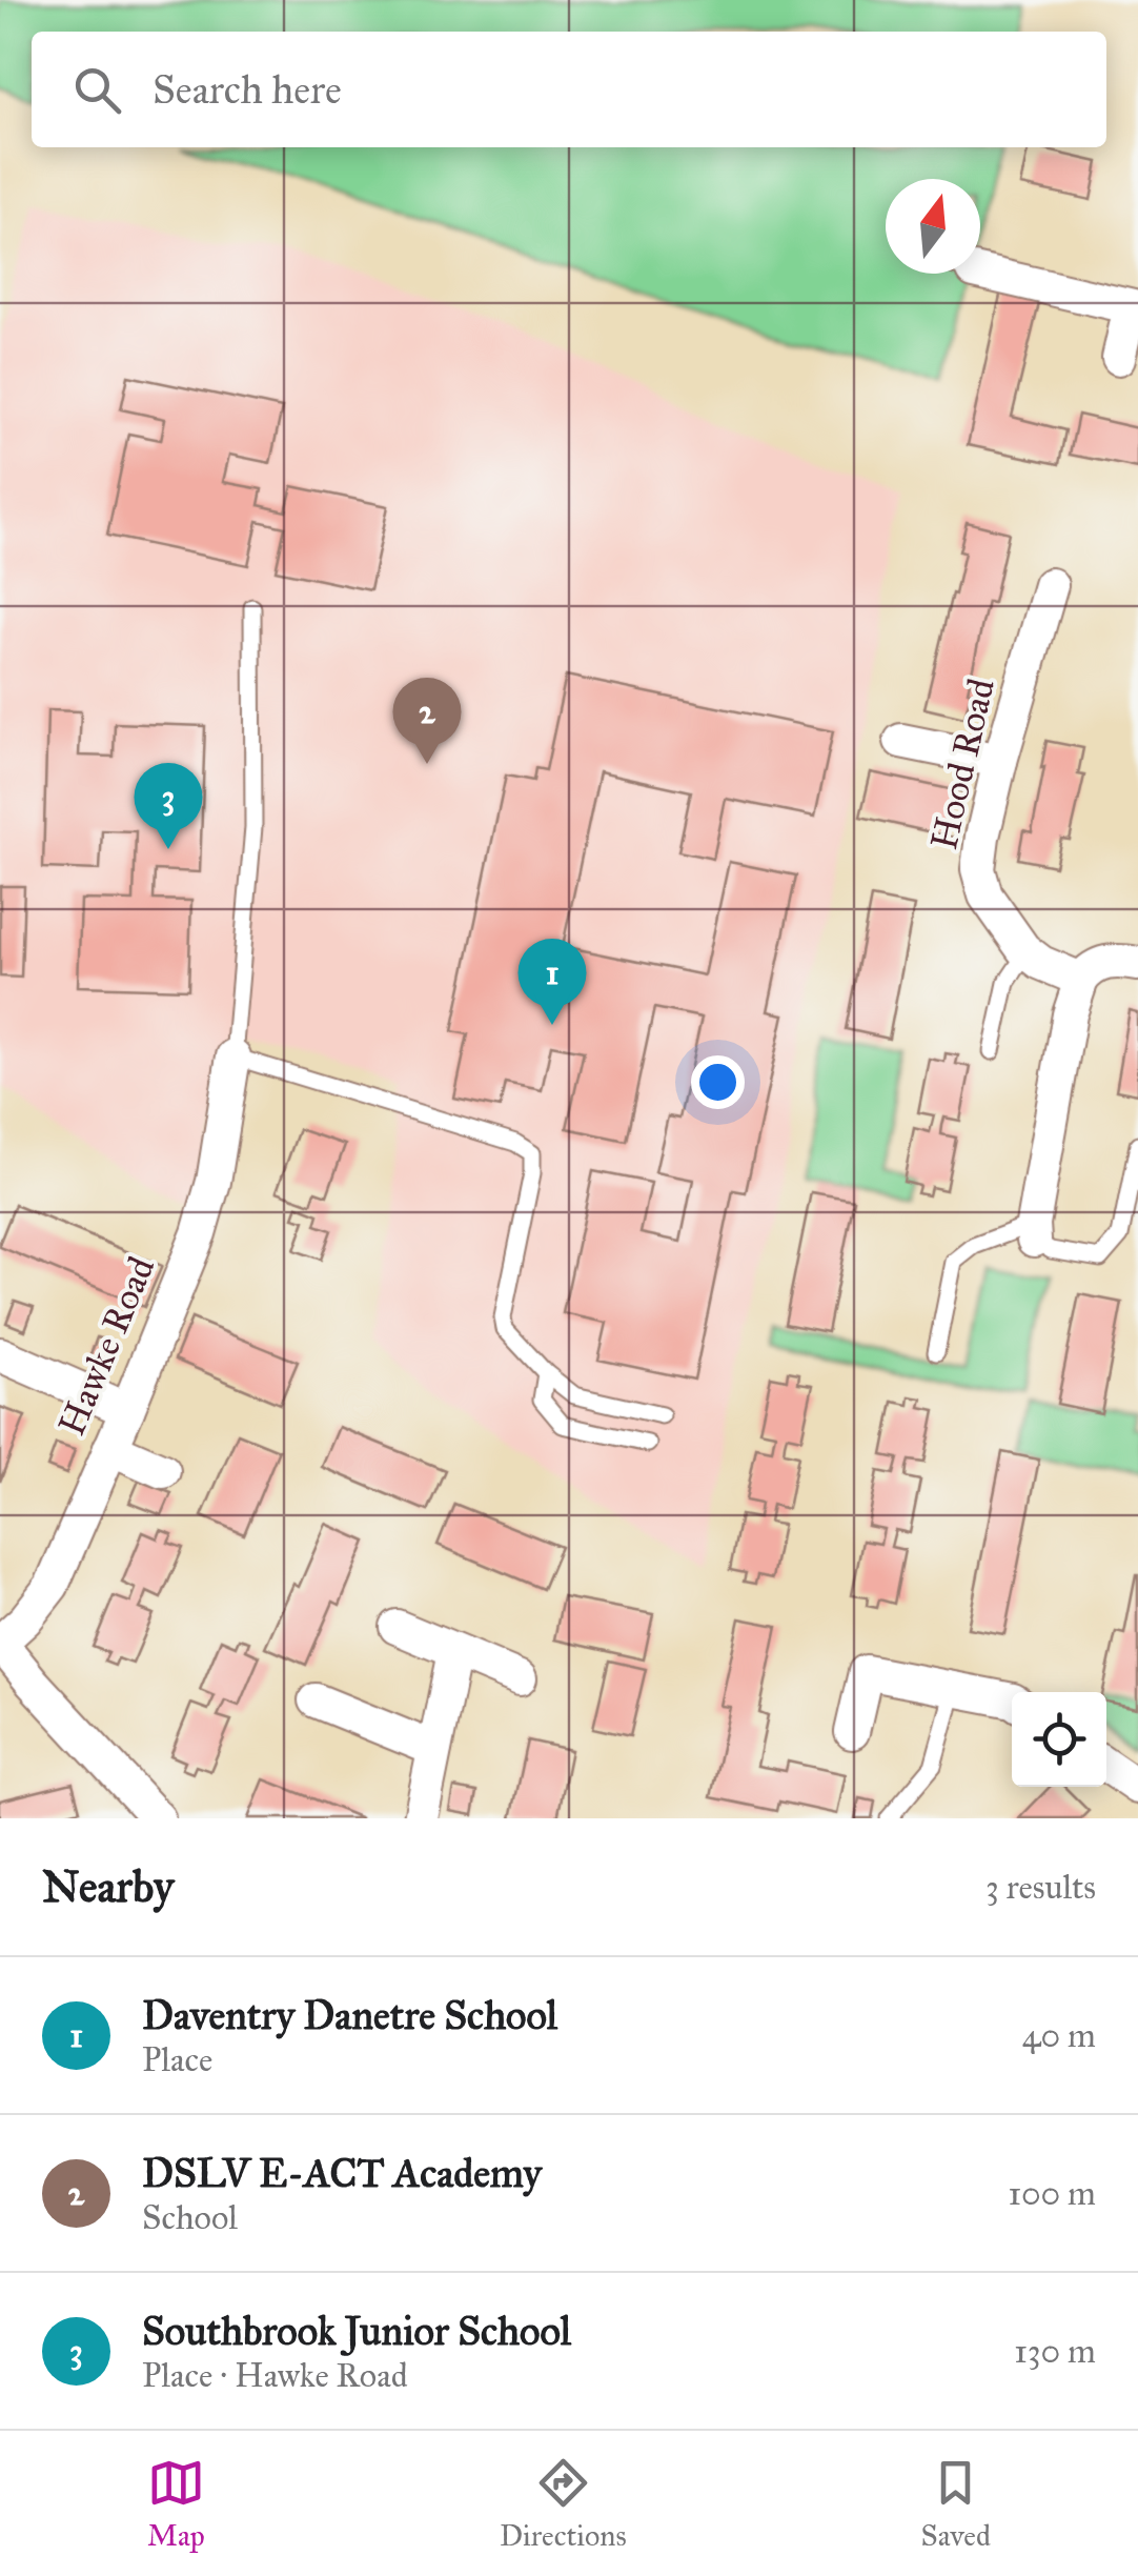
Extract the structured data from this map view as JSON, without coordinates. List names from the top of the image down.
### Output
{
  "streets": {
    "street": ["Hood Road", "Hawke Road"]
  },
  "north": "top",
  "page": {
    "search": "Search here",
    "pins": ["2", "3", "1"],
    "heading": ["Nearby", "3 results"],
    "list": [
      {
        "mark": "1",
        "name": "Daventry Danetre School",
        "note": "Place",
        "value": "40 m"
      },
      {
        "mark": "2",
        "name": "DSLV E-ACT Academy",
        "note": "School",
        "value": "100 m"
      },
      {
        "mark": "3",
        "name": "Southbrook Junior School",
        "note": "Place · Hawke Road",
        "value": "130 m"
      }
    ],
    "nav": ["Map", "Directions", "Saved"]
  }
}
